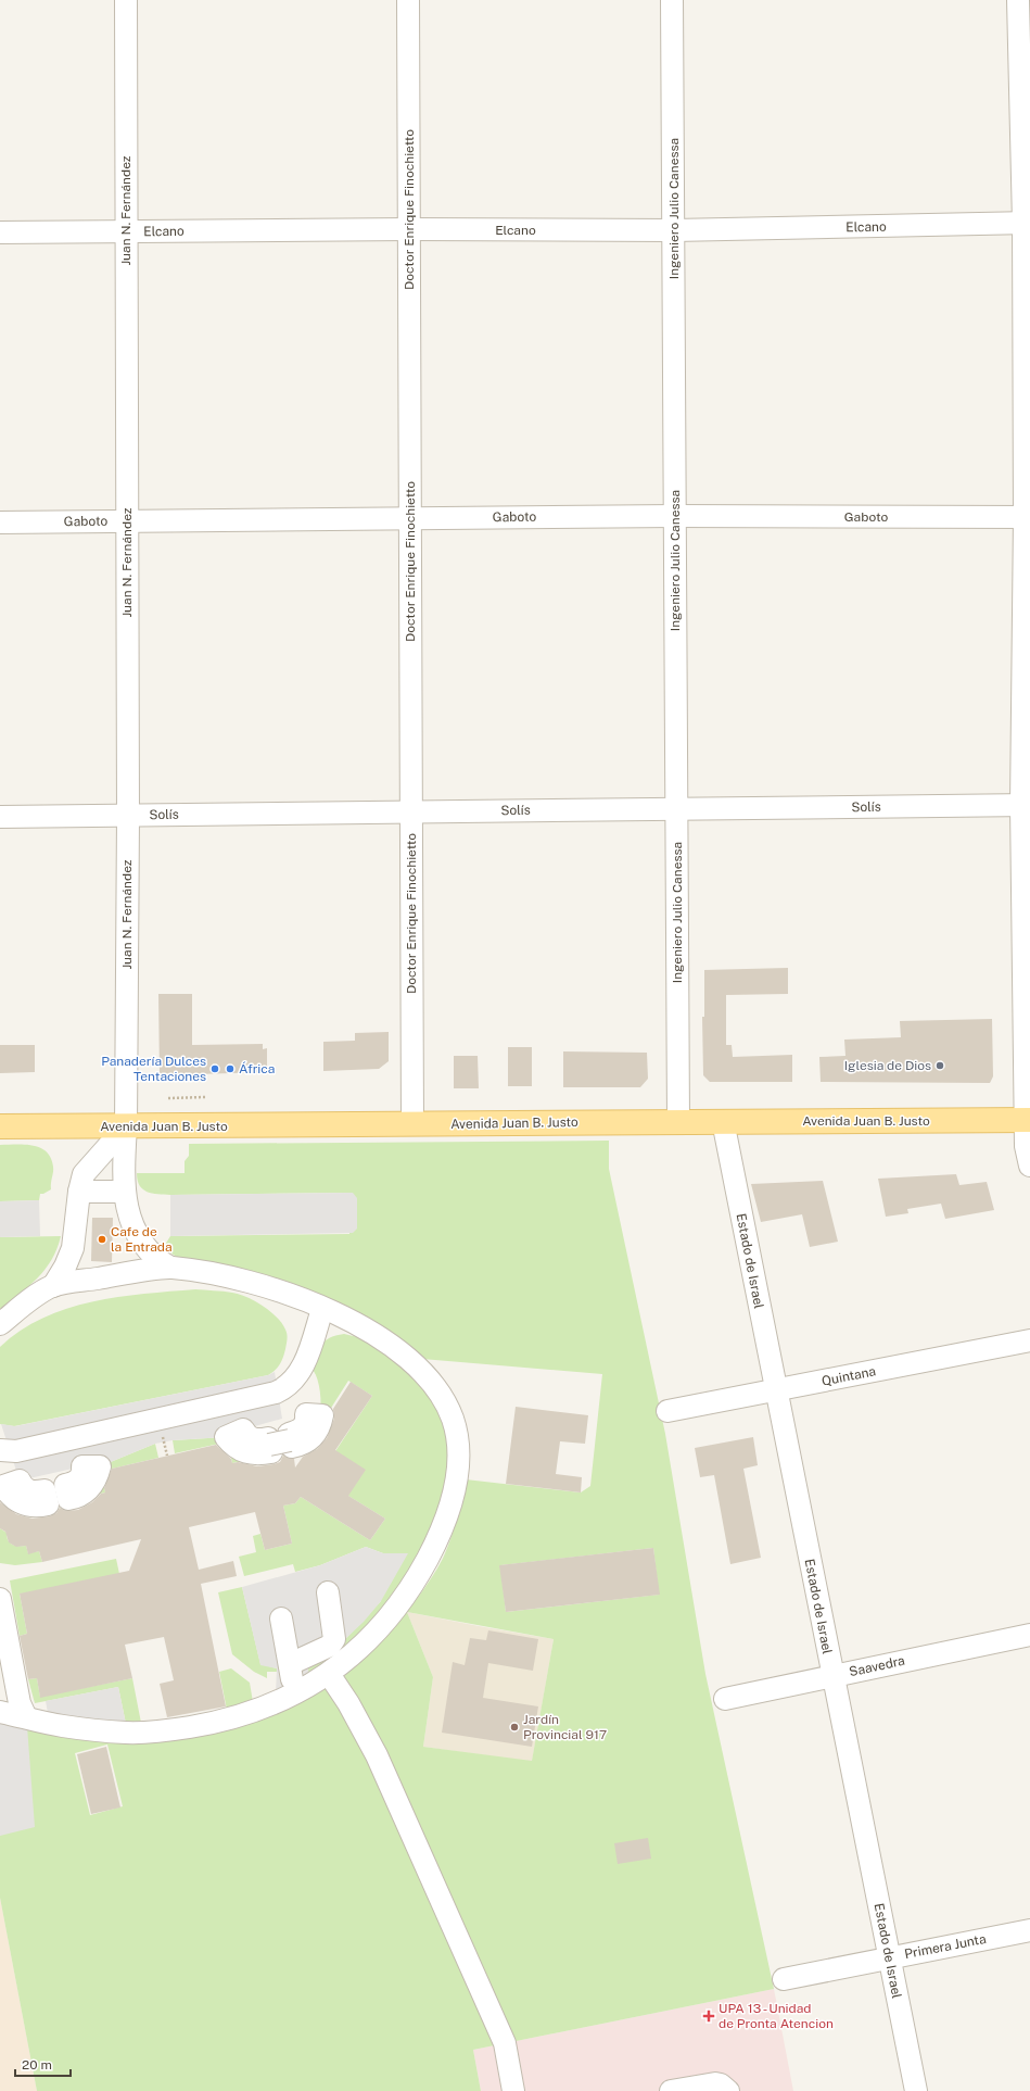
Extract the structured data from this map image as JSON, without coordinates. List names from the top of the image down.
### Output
{
  "streets": {
    "main road": ["Avenida Juan B. Justo"],
    "street": [
      "Ingeniero Julio Canessa",
      "Doctor Enrique Finochietto",
      "Juan N. Fernández",
      "Elcano",
      "Gaboto",
      "Solís",
      "Estado de Israel",
      "Quintana",
      "Saavedra",
      "Primera Junta"
    ]
  },
  "crossings": [
    ["Ingeniero Julio Canessa", "Elcano"],
    ["Ingeniero Julio Canessa", "Gaboto"],
    ["Ingeniero Julio Canessa", "Solís"],
    ["Ingeniero Julio Canessa", "Avenida Juan B. Justo"],
    ["Doctor Enrique Finochietto", "Elcano"],
    ["Doctor Enrique Finochietto", "Gaboto"],
    ["Doctor Enrique Finochietto", "Solís"],
    ["Doctor Enrique Finochietto", "Avenida Juan B. Justo"],
    ["Juan N. Fernández", "Elcano"],
    ["Juan N. Fernández", "Gaboto"],
    ["Juan N. Fernández", "Solís"],
    ["Juan N. Fernández", "Avenida Juan B. Justo"],
    ["Avenida Juan B. Justo", "Estado de Israel"],
    ["Estado de Israel", "Quintana"],
    ["Estado de Israel", "Saavedra"],
    ["Estado de Israel", "Primera Junta"]
  ],
  "places": {
    "other": [
      "Iglesia de Dios",
      "Panadería Dulces Tentaciones",
      "África",
      "Cafe de la Entrada",
      "Jardín Provincial 917"
    ],
    "health": ["UPA 13 - Unidad de Pronta Atencion"]
  },
  "scale_bar": "20 m"
}
